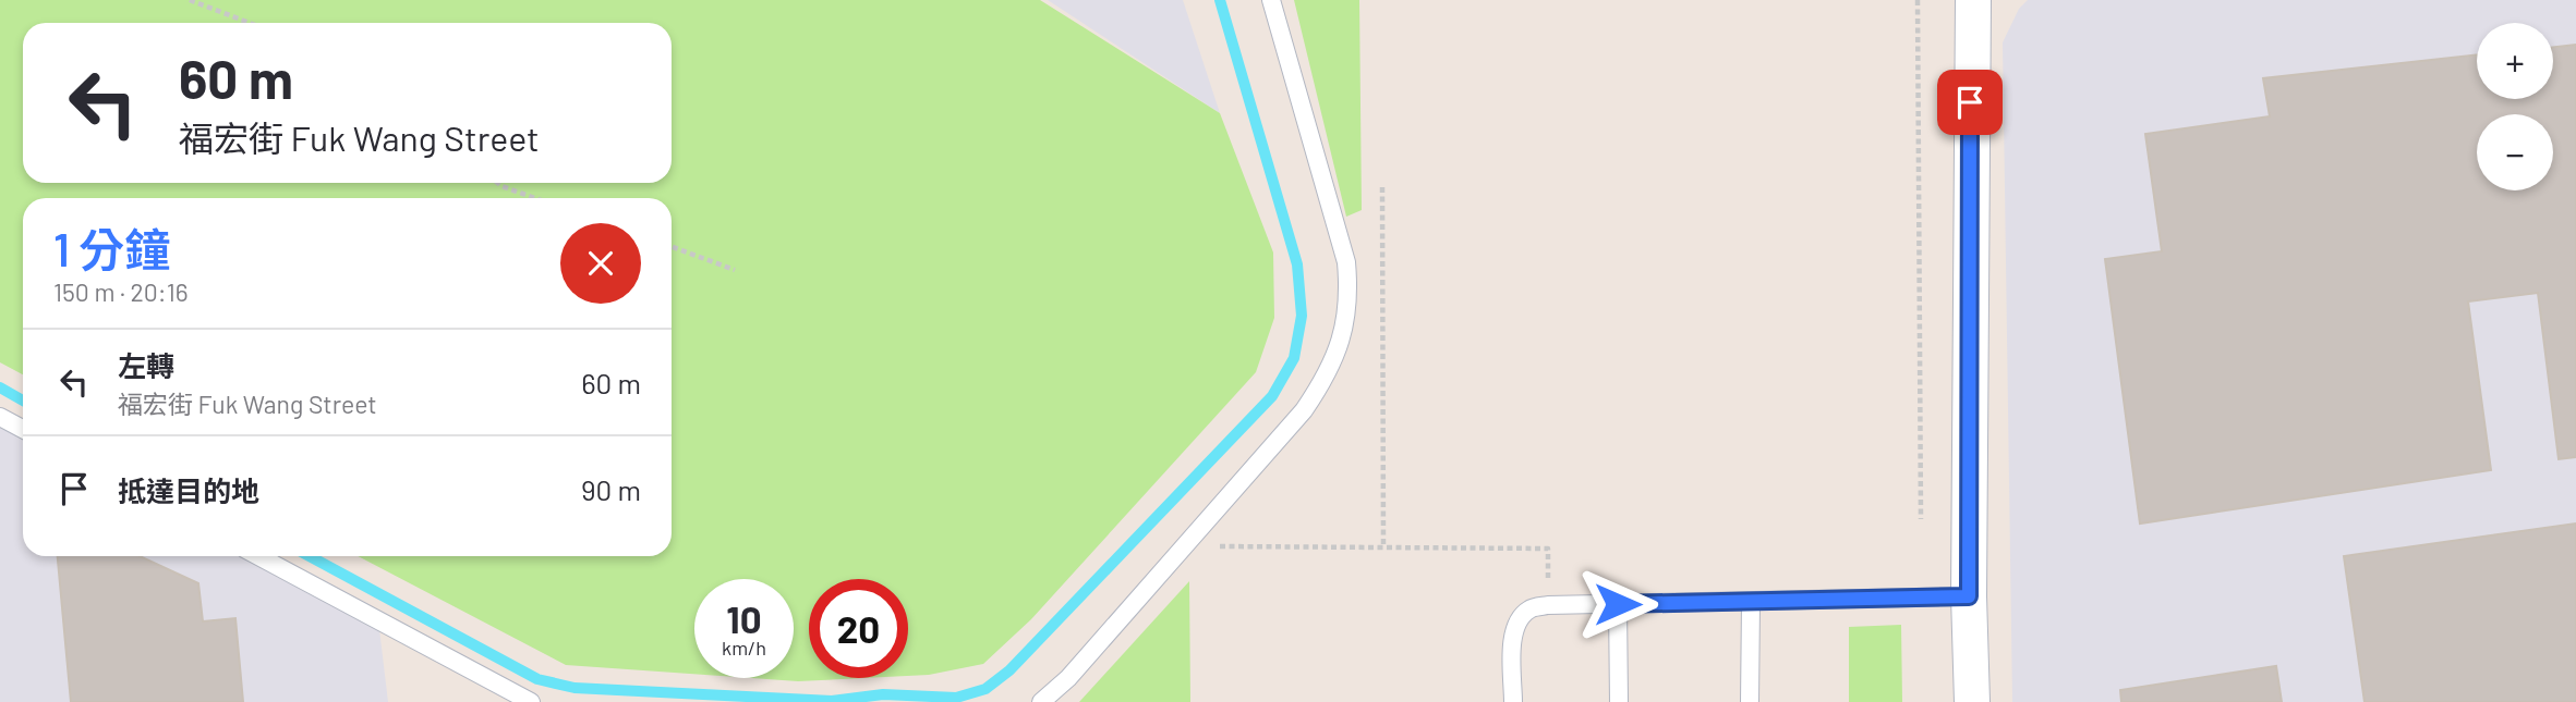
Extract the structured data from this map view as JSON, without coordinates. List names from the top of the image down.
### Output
{
  "page": {
    "map_buttons": ["+", "−"],
    "turn": ["60 m", "福宏街 Fuk Wang Street"],
    "heading": ["1 分鐘", "150 m · 20:16"],
    "list": [
      {
        "name": "左轉",
        "note": "福宏街 Fuk Wang Street",
        "value": "60 m"
      },
      {
        "name": "抵達目的地",
        "value": "90 m"
      }
    ],
    "speed": "10 km/h",
    "limit": "20"
  }
}
